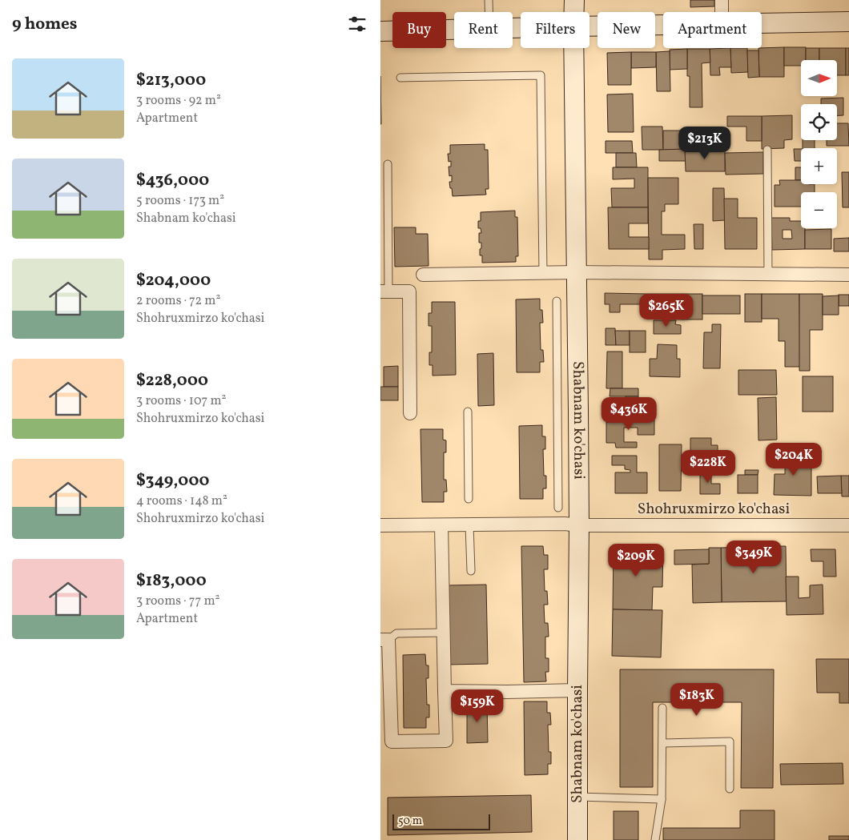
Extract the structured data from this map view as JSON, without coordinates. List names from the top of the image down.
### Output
{
  "streets": {
    "street": ["Shabnam ko'chasi", "Shohruxmirzo ko'chasi"]
  },
  "crossings": [
    ["Shabnam ko'chasi", "Shohruxmirzo ko'chasi"]
  ],
  "scale_bar": "50 m",
  "north": "right",
  "page": {
    "heading": "9 homes",
    "chip": [
      "Buy",
      "Rent",
      "Filters",
      "New",
      "Apartment"
    ],
    "list": [
      {
        "name": "$213,000",
        "note": "3 rooms · 92 m² · Apartment"
      },
      {
        "name": "$436,000",
        "note": "5 rooms · 173 m² · Shabnam ko'chasi"
      },
      {
        "name": "$204,000",
        "note": "2 rooms · 72 m² · Shohruxmirzo ko'chasi"
      },
      {
        "name": "$228,000",
        "note": "3 rooms · 107 m² · Shohruxmirzo ko'chasi"
      },
      {
        "name": "$349,000",
        "note": "4 rooms · 148 m² · Shohruxmirzo ko'chasi"
      },
      {
        "name": "$183,000",
        "note": "3 rooms · 77 m² · Apartment"
      }
    ],
    "map_buttons": ["+", "−"],
    "price": [
      "$213K",
      "$265K",
      "$436K",
      "$204K",
      "$228K",
      "$349K",
      "$209K",
      "$183K",
      "$159K"
    ],
    "scale": "50 m"
  }
}
